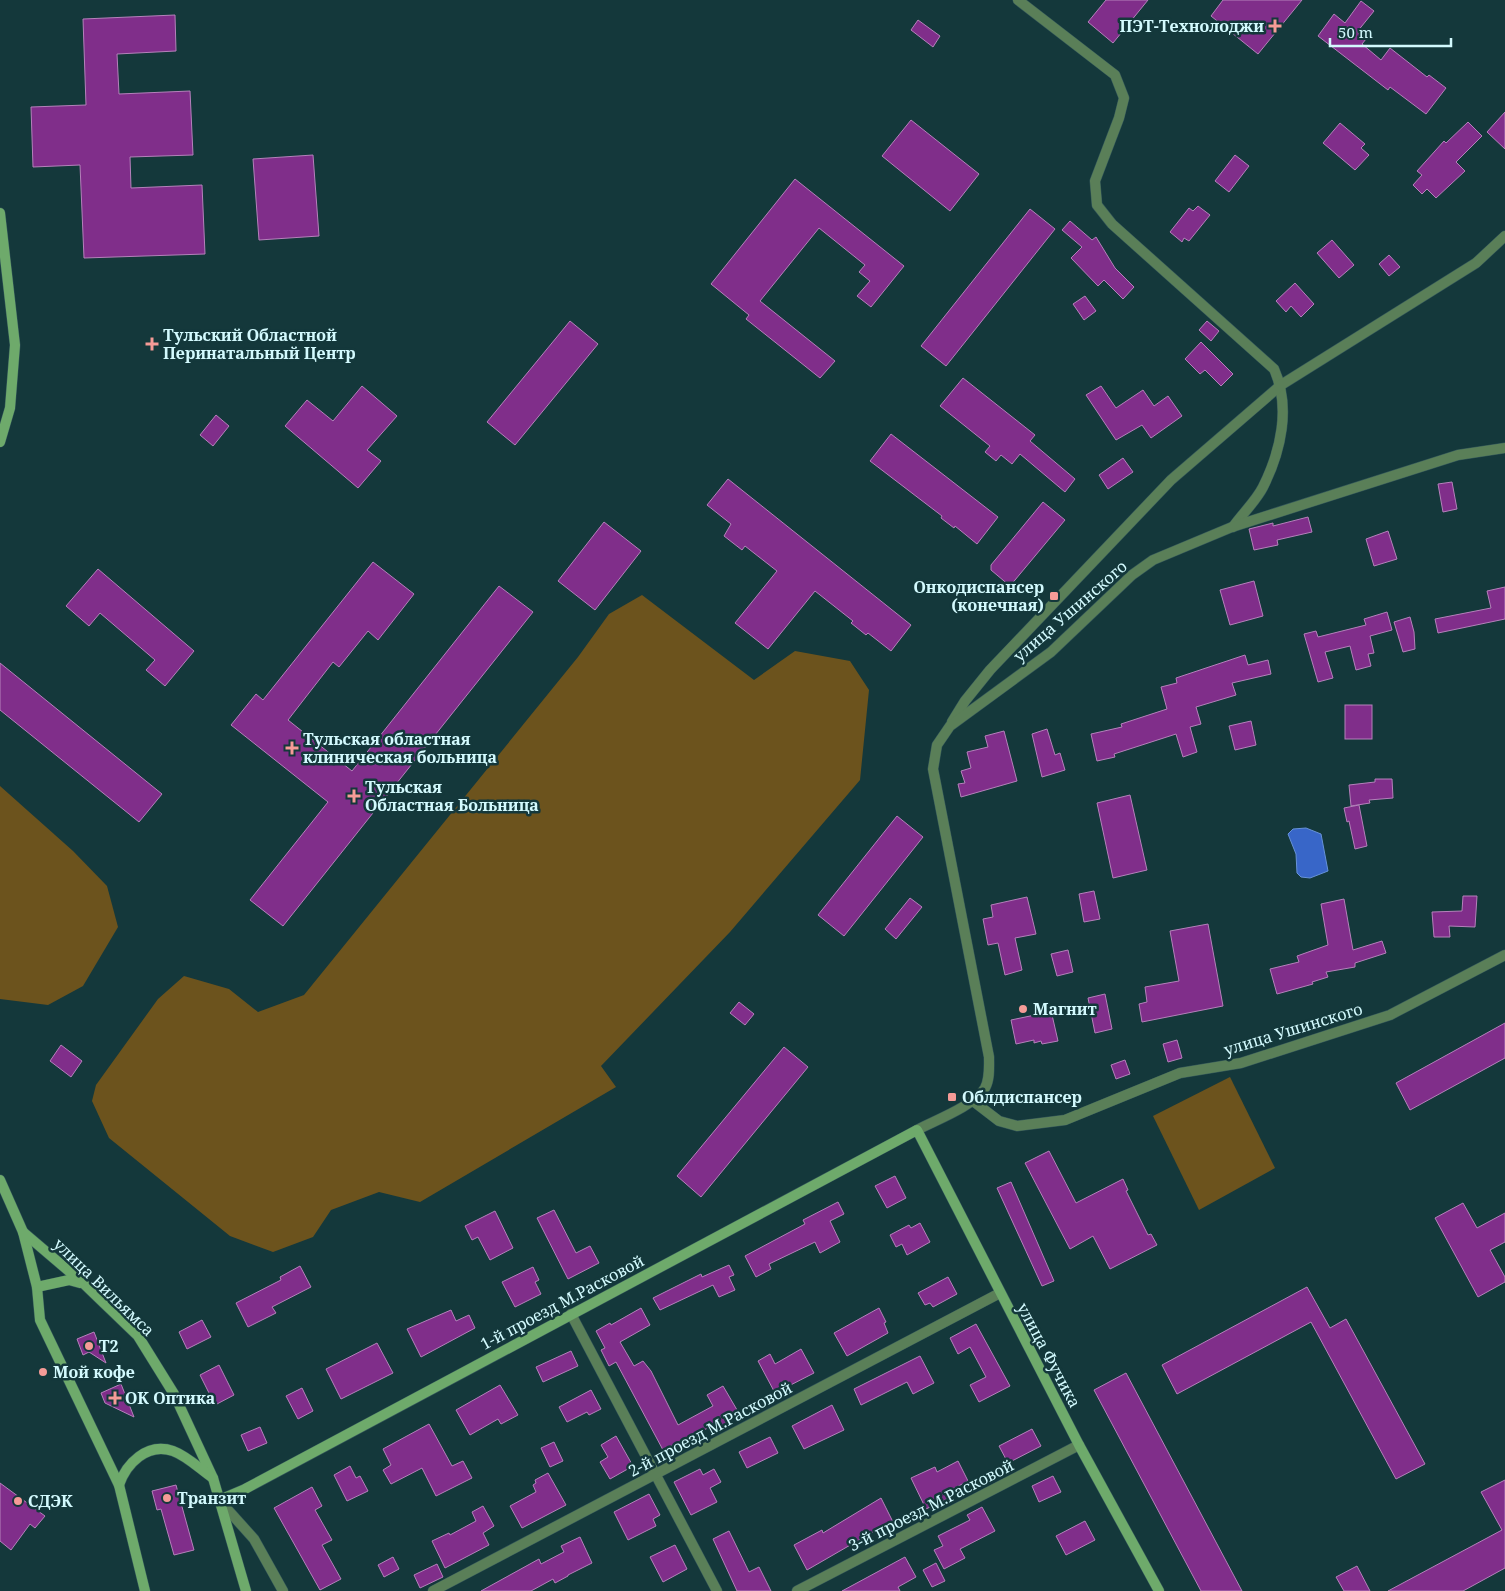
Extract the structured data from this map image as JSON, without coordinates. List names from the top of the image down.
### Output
{
  "streets": {
    "street": [
      "улица Ушинского",
      "улица Вильямса",
      "1-й проезд М.Расковой",
      "улица Фучика",
      "2-й проезд М.Расковой",
      "3-й проезд М.Расковой"
    ]
  },
  "crossings": [
    ["улица Ушинского", "1-й проезд М.Расковой"],
    ["улица Ушинского", "улица Фучика"],
    ["улица Вильямса", "1-й проезд М.Расковой"],
    ["1-й проезд М.Расковой", "улица Фучика"],
    ["улица Фучика", "2-й проезд М.Расковой"],
    ["улица Фучика", "3-й проезд М.Расковой"]
  ],
  "places": {
    "health": [
      "ПЭТ-Технолоджи",
      "Тульский Областной Перинатальный Центр",
      "Тульская областная клиническая больница",
      "Тульская Областная Больница",
      "ОК Оптика"
    ],
    "transit": ["Онкодиспансер (конечная)", "Облдиспансер"],
    "other": [
      "Магнит",
      "T2",
      "Мой кофе",
      "Транзит",
      "СДЭК"
    ]
  },
  "scale_bar": "50 m"
}
